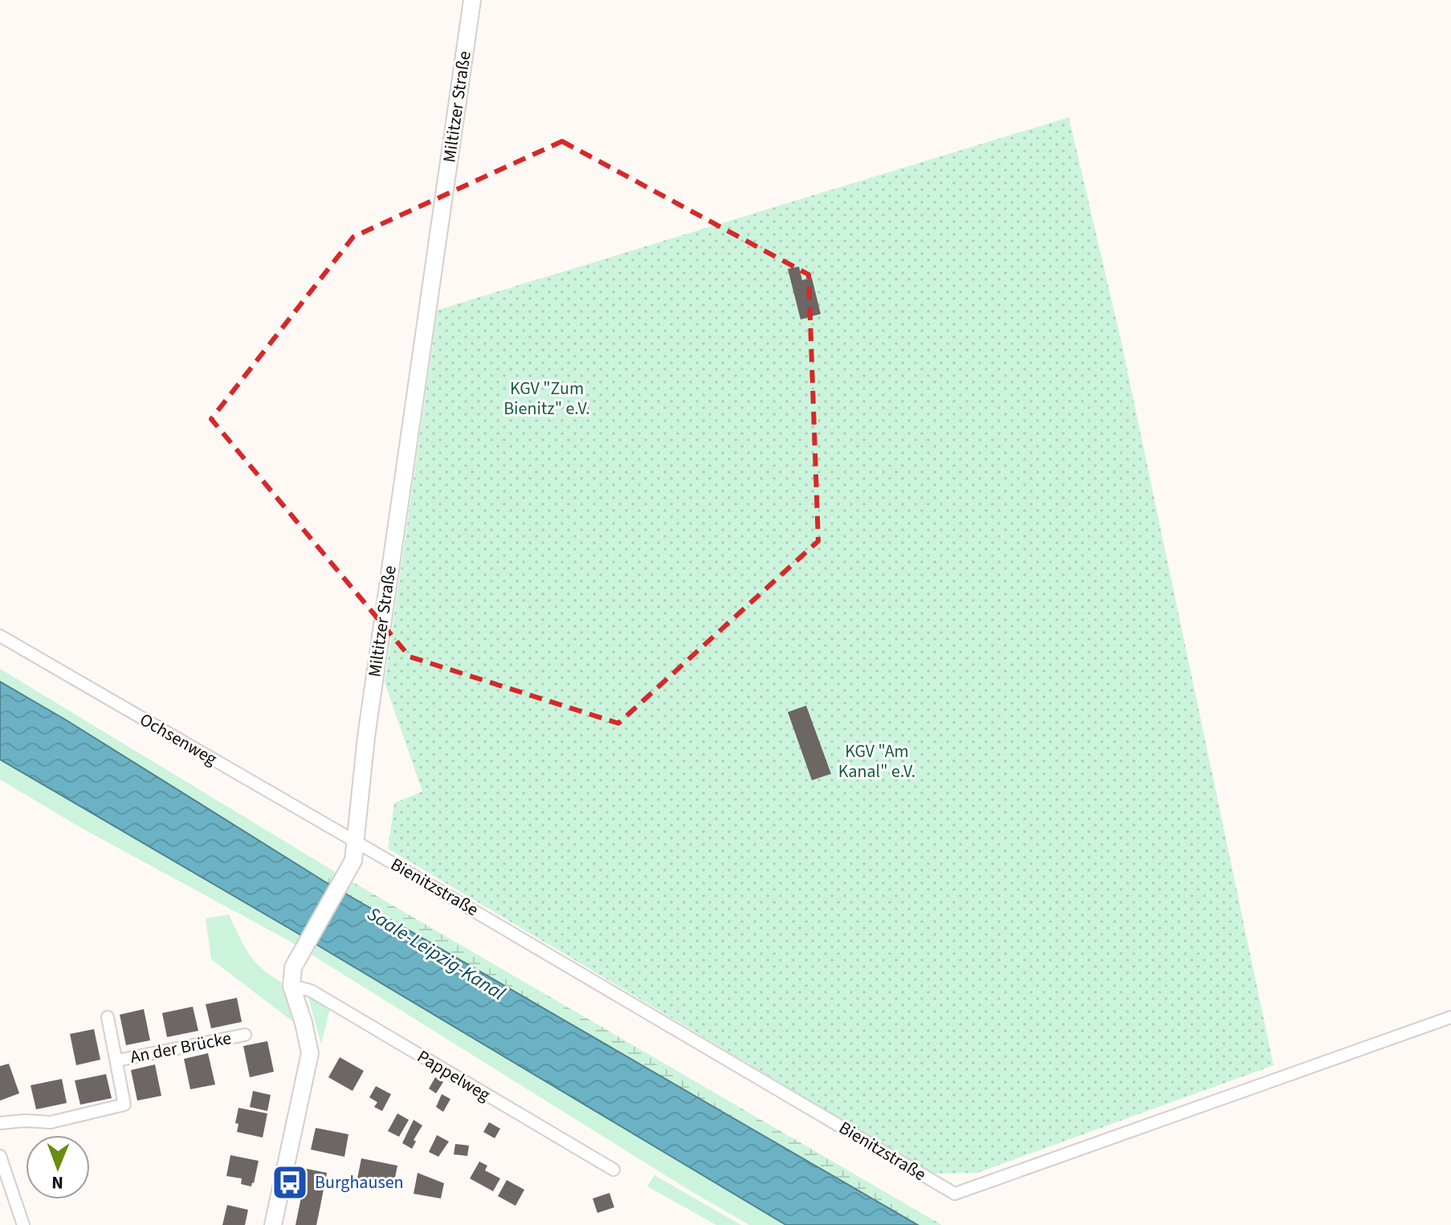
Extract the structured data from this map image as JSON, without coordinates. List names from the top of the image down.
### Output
{
  "streets": {
    "street": [
      "Miltitzer Straße",
      "Ochsenweg",
      "Bienitzstraße",
      "An der Brücke",
      "Pappelweg"
    ]
  },
  "crossings": [
    ["Miltitzer Straße", "Ochsenweg"],
    ["Miltitzer Straße", "Bienitzstraße"],
    ["Miltitzer Straße", "Pappelweg"],
    ["Ochsenweg", "Bienitzstraße"]
  ],
  "water": ["Saale-Leipzig-Kanal"],
  "parks": ["KGV \"Zum Bienitz\" e.V.", "KGV \"Am Kanal\" e.V."],
  "places": {
    "bus stop": ["Burghausen"]
  },
  "north": "bottom"
}
